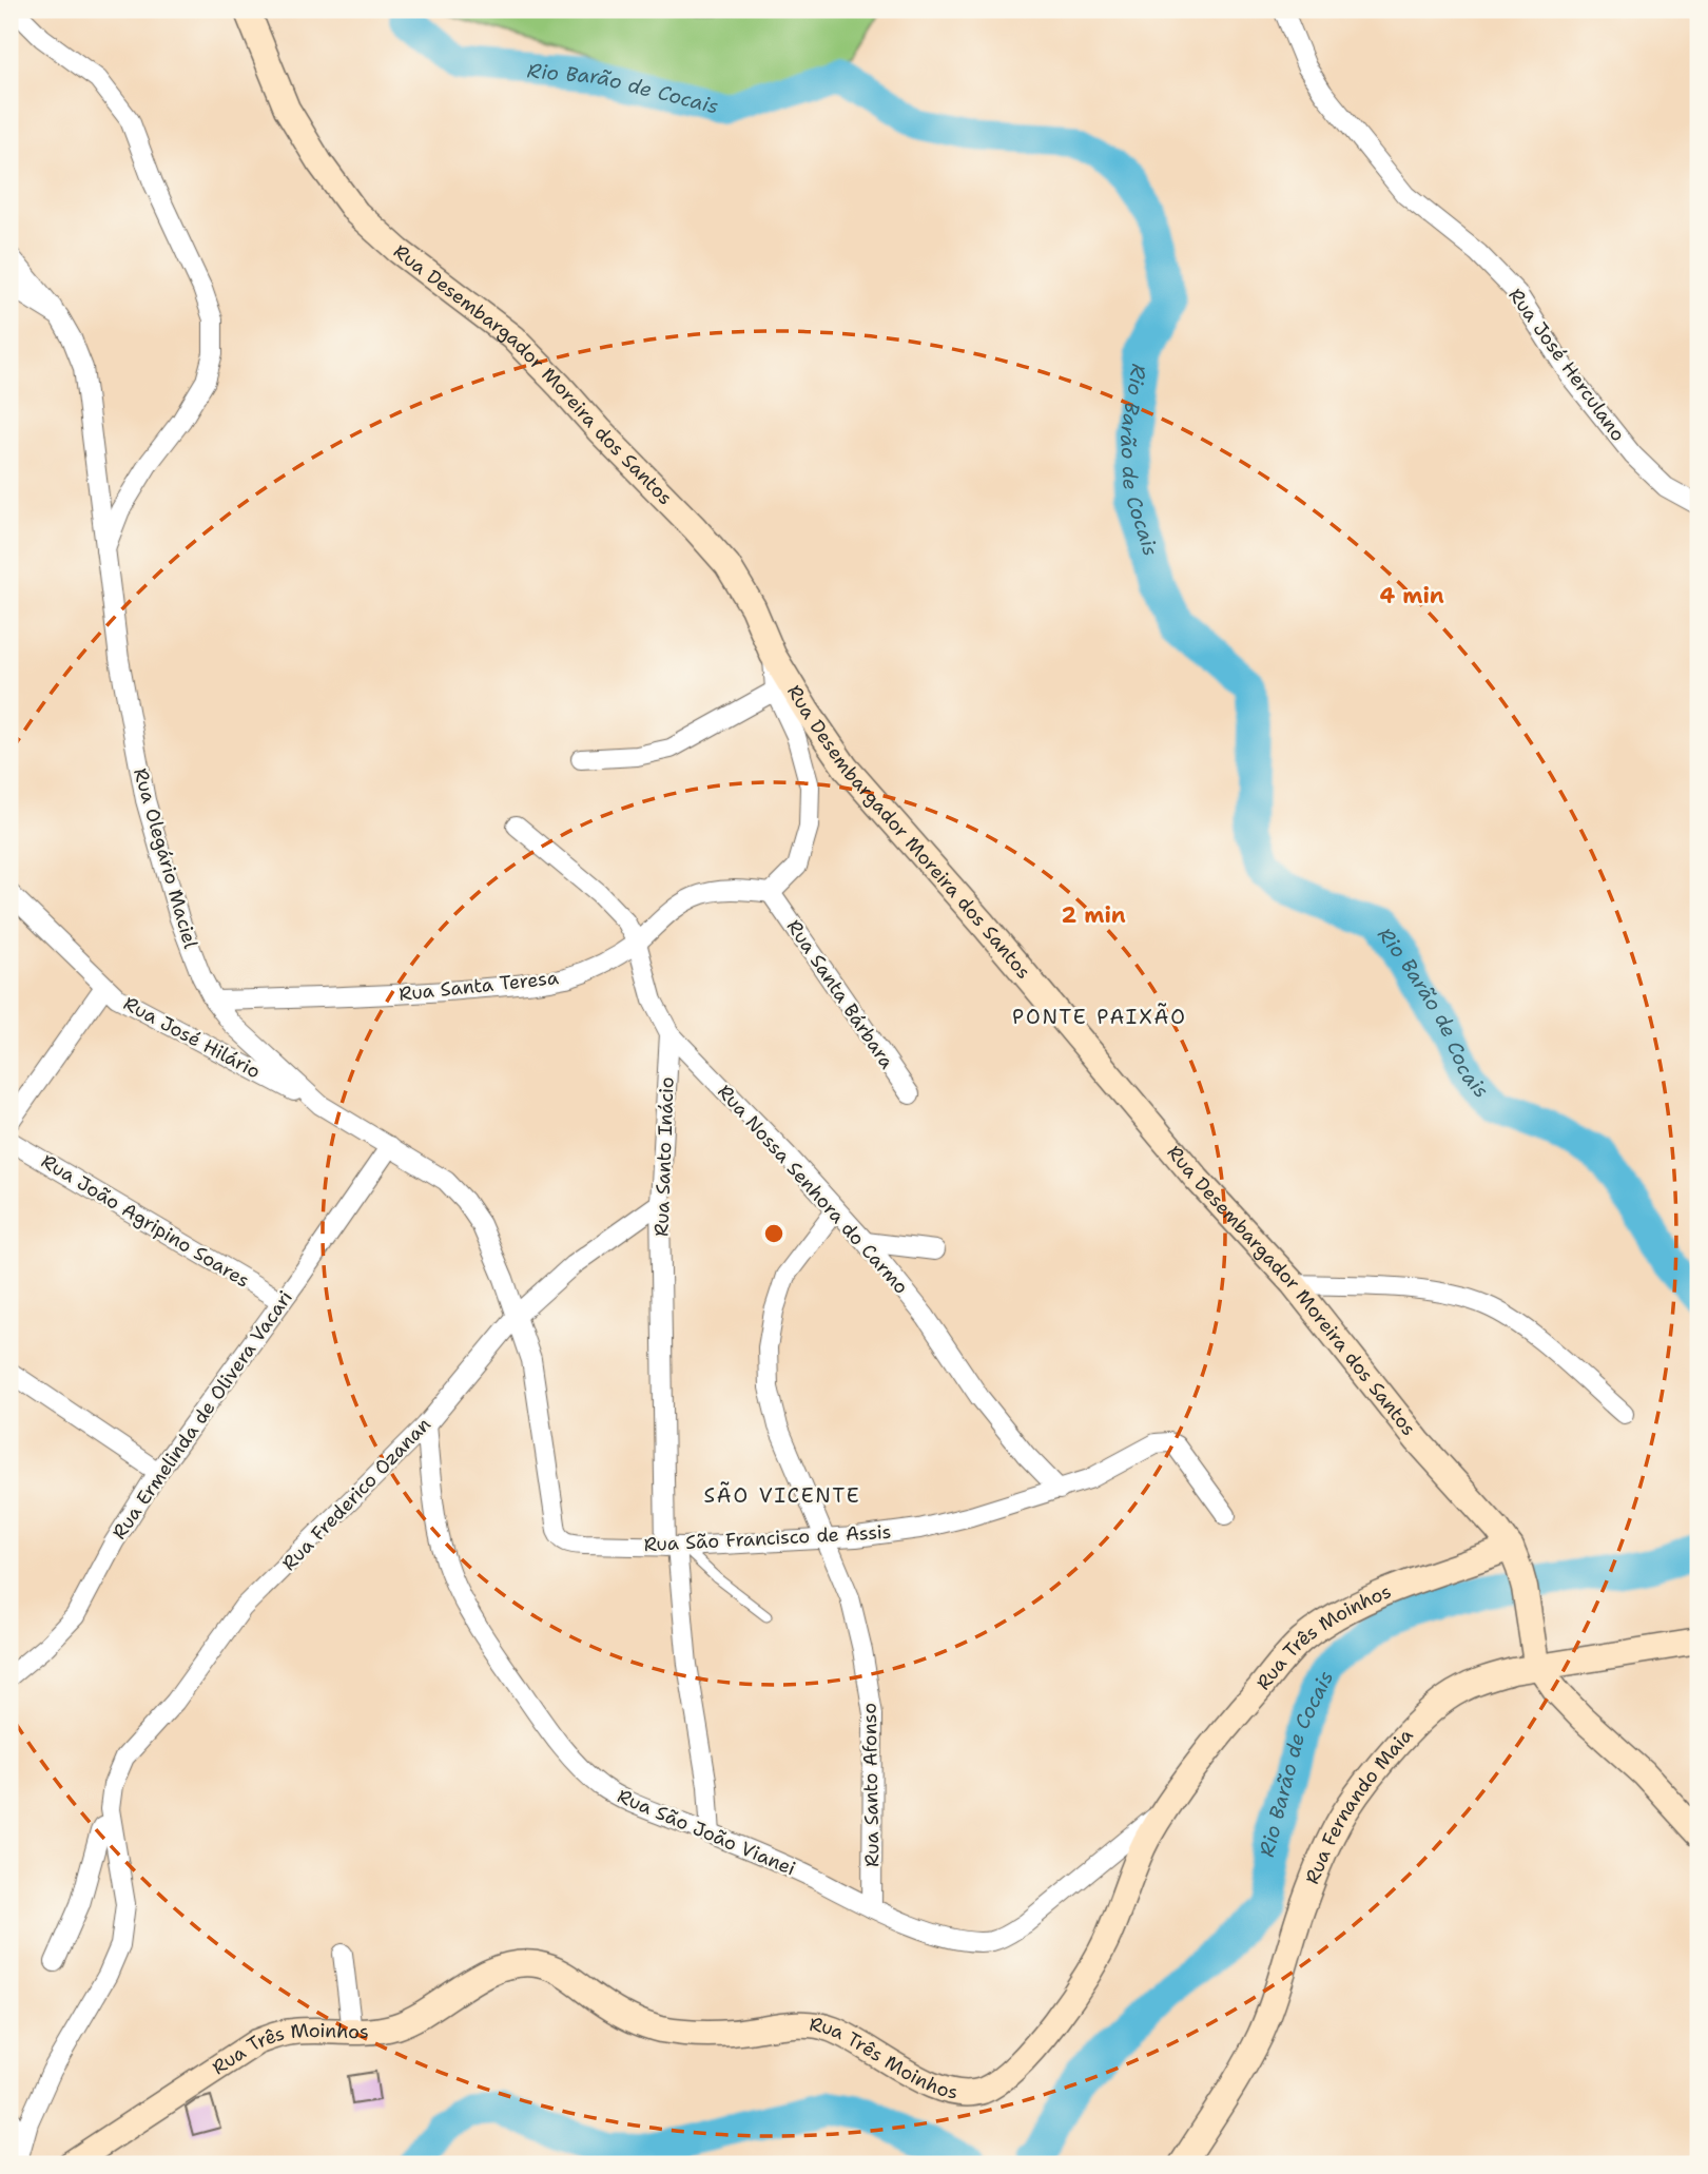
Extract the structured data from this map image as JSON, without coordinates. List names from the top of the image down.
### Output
{
  "streets": {
    "street": [
      "Rua José Herculano",
      "Rua Desembargador Moreira dos Santos",
      "Rua Olegário Maciel",
      "Rua Santa Teresa",
      "Rua Santa Bárbara",
      "Rua José Hilário",
      "Rua Santo Inácio",
      "Rua Nossa Senhora do Carmo",
      "Rua João Agripino Soares",
      "Rua Ermelinda de Olivera Vacari",
      "Rua Frederico Ozanan",
      "Rua São Francisco de Assis",
      "Rua Três Moinhos",
      "Rua Santo Afonso",
      "Rua Fernando Maia",
      "Rua São João Vianei"
    ]
  },
  "crossings": [
    ["Rua Desembargador Moreira dos Santos", "Rua Três Moinhos"],
    ["Rua Desembargador Moreira dos Santos", "Rua Fernando Maia"],
    ["Rua Olegário Maciel", "Rua Santa Teresa"],
    ["Rua Olegário Maciel", "Rua José Hilário"],
    ["Rua Olegário Maciel", "Rua Ermelinda de Olivera Vacari"],
    ["Rua Olegário Maciel", "Rua Frederico Ozanan"],
    ["Rua Olegário Maciel", "Rua São Francisco de Assis"],
    ["Rua Santa Teresa", "Rua Santa Bárbara"],
    ["Rua Santa Teresa", "Rua Santo Inácio"],
    ["Rua Santo Inácio", "Rua Nossa Senhora do Carmo"],
    ["Rua Santo Inácio", "Rua Frederico Ozanan"],
    ["Rua Santo Inácio", "Rua São Francisco de Assis"],
    ["Rua Santo Inácio", "Rua São João Vianei"],
    ["Rua Nossa Senhora do Carmo", "Rua São Francisco de Assis"],
    ["Rua Nossa Senhora do Carmo", "Rua Santo Afonso"],
    ["Rua João Agripino Soares", "Rua Ermelinda de Olivera Vacari"],
    ["Rua Frederico Ozanan", "Rua São João Vianei"],
    ["Rua São Francisco de Assis", "Rua Santo Afonso"],
    ["Rua Três Moinhos", "Rua São João Vianei"],
    ["Rua Santo Afonso", "Rua São João Vianei"]
  ],
  "districts": ["PONTE PAIXÃO", "SÃO VICENTE"],
  "water": ["Rio Barão de Cocais"],
  "rings": ["4 min", "2 min"]
}
